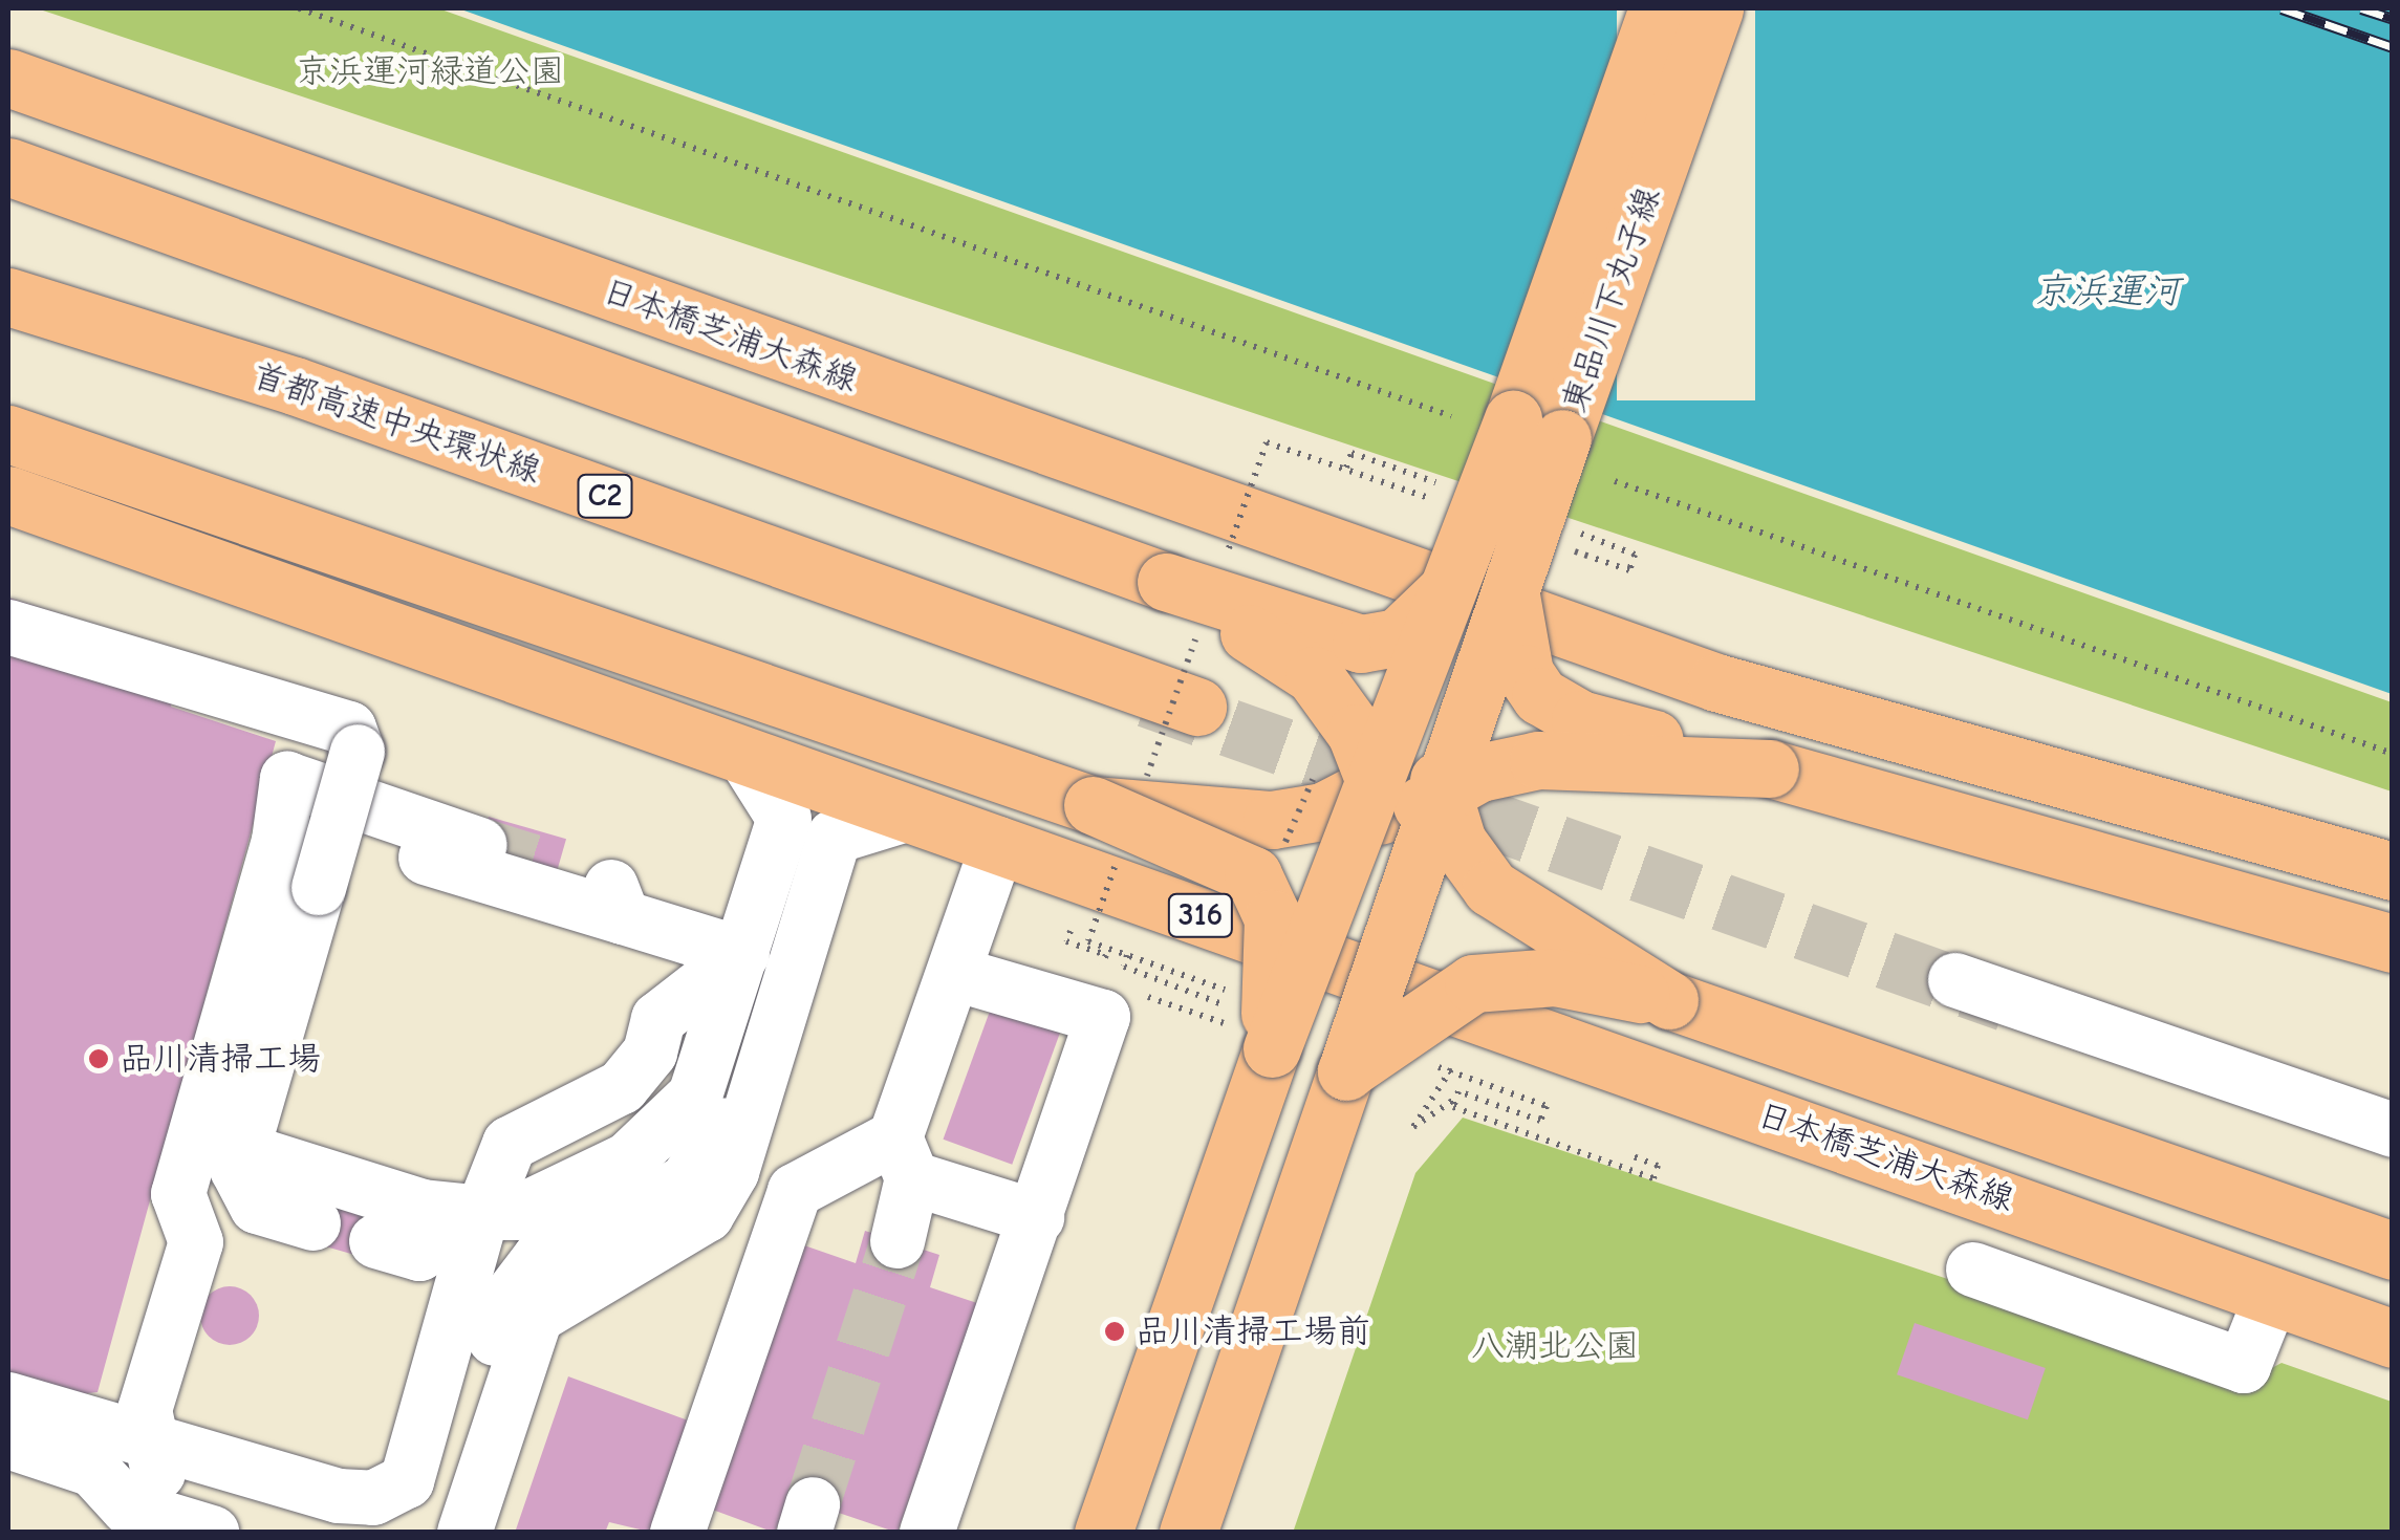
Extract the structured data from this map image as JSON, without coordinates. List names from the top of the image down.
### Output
{
  "streets": {
    "main road": [
      "東品川下丸子線",
      "日本橋芝浦大森線",
      "首都高速中央環状線",
      "C2",
      "316"
    ]
  },
  "water": ["京浜運河"],
  "parks": ["京浜運河緑道公園", "八潮北公園"],
  "places": ["品川清掃工場", "品川清掃工場前"]
}
